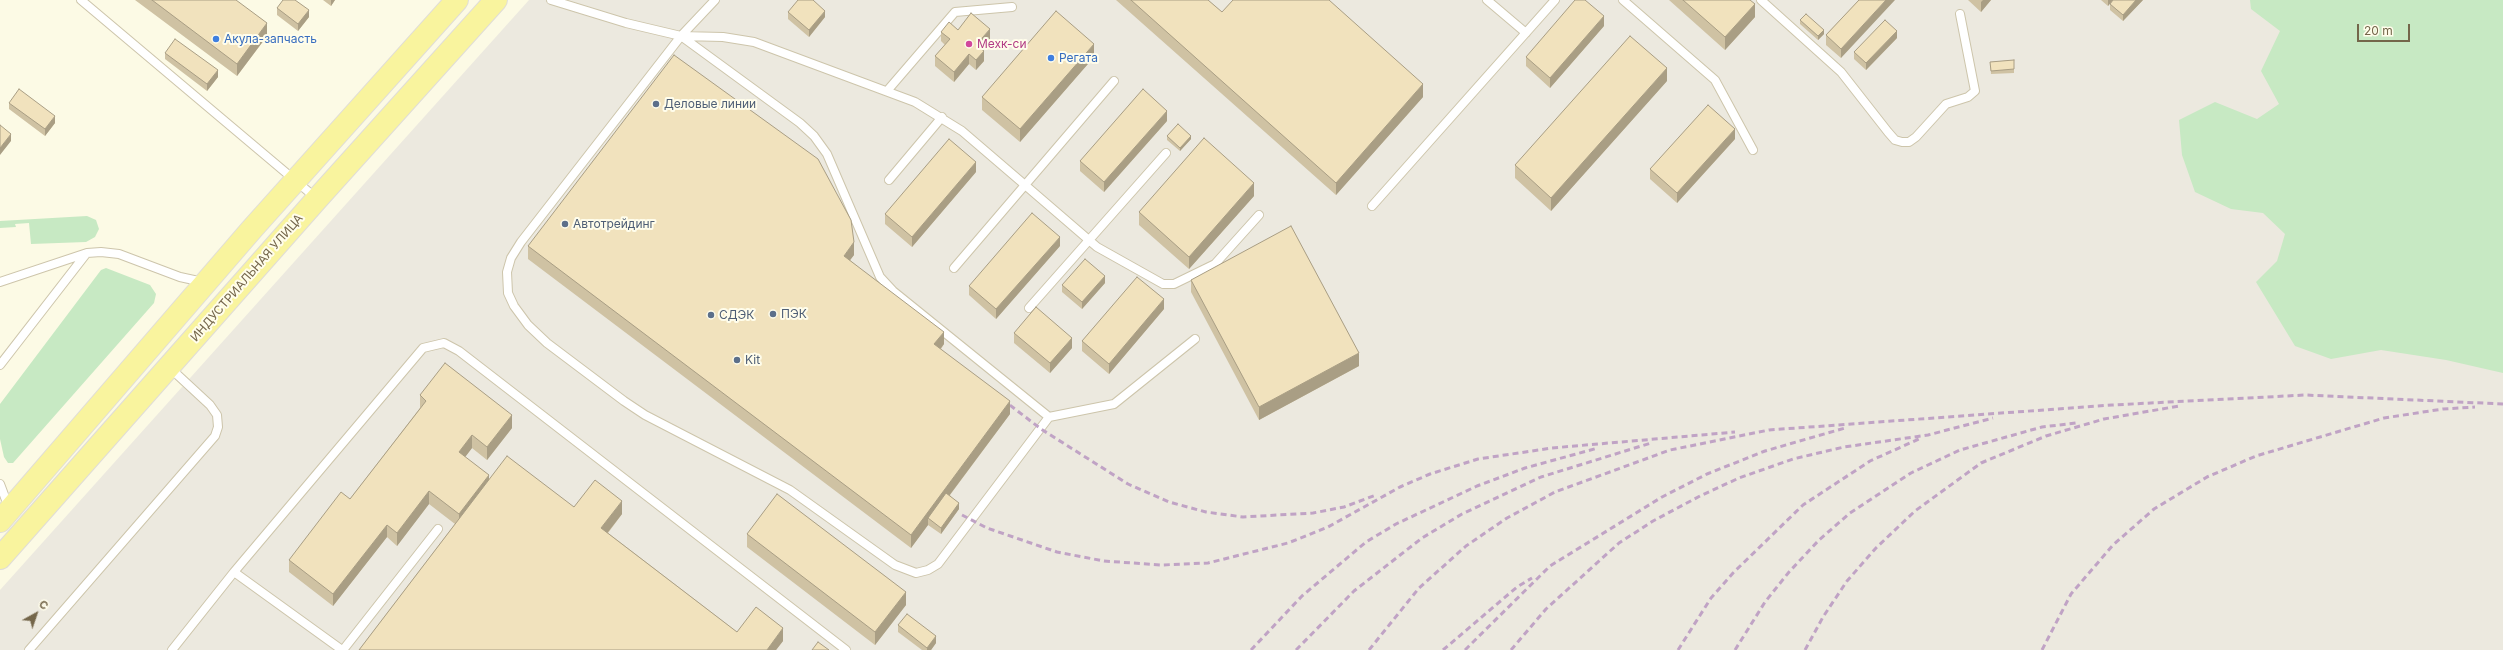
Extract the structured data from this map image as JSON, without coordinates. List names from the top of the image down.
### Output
{
  "streets": {
    "main road": ["ИНДУСТРИАЛЬНАЯ УЛИЦА"]
  },
  "places": [
    "Акула-запчасть",
    "Мехк-си",
    "Регата",
    "Деловые линии",
    "Автотрейдинг",
    "ПЭК",
    "СДЭК",
    "Kit"
  ],
  "scale_bar": "20 m",
  "north": "top right"
}
